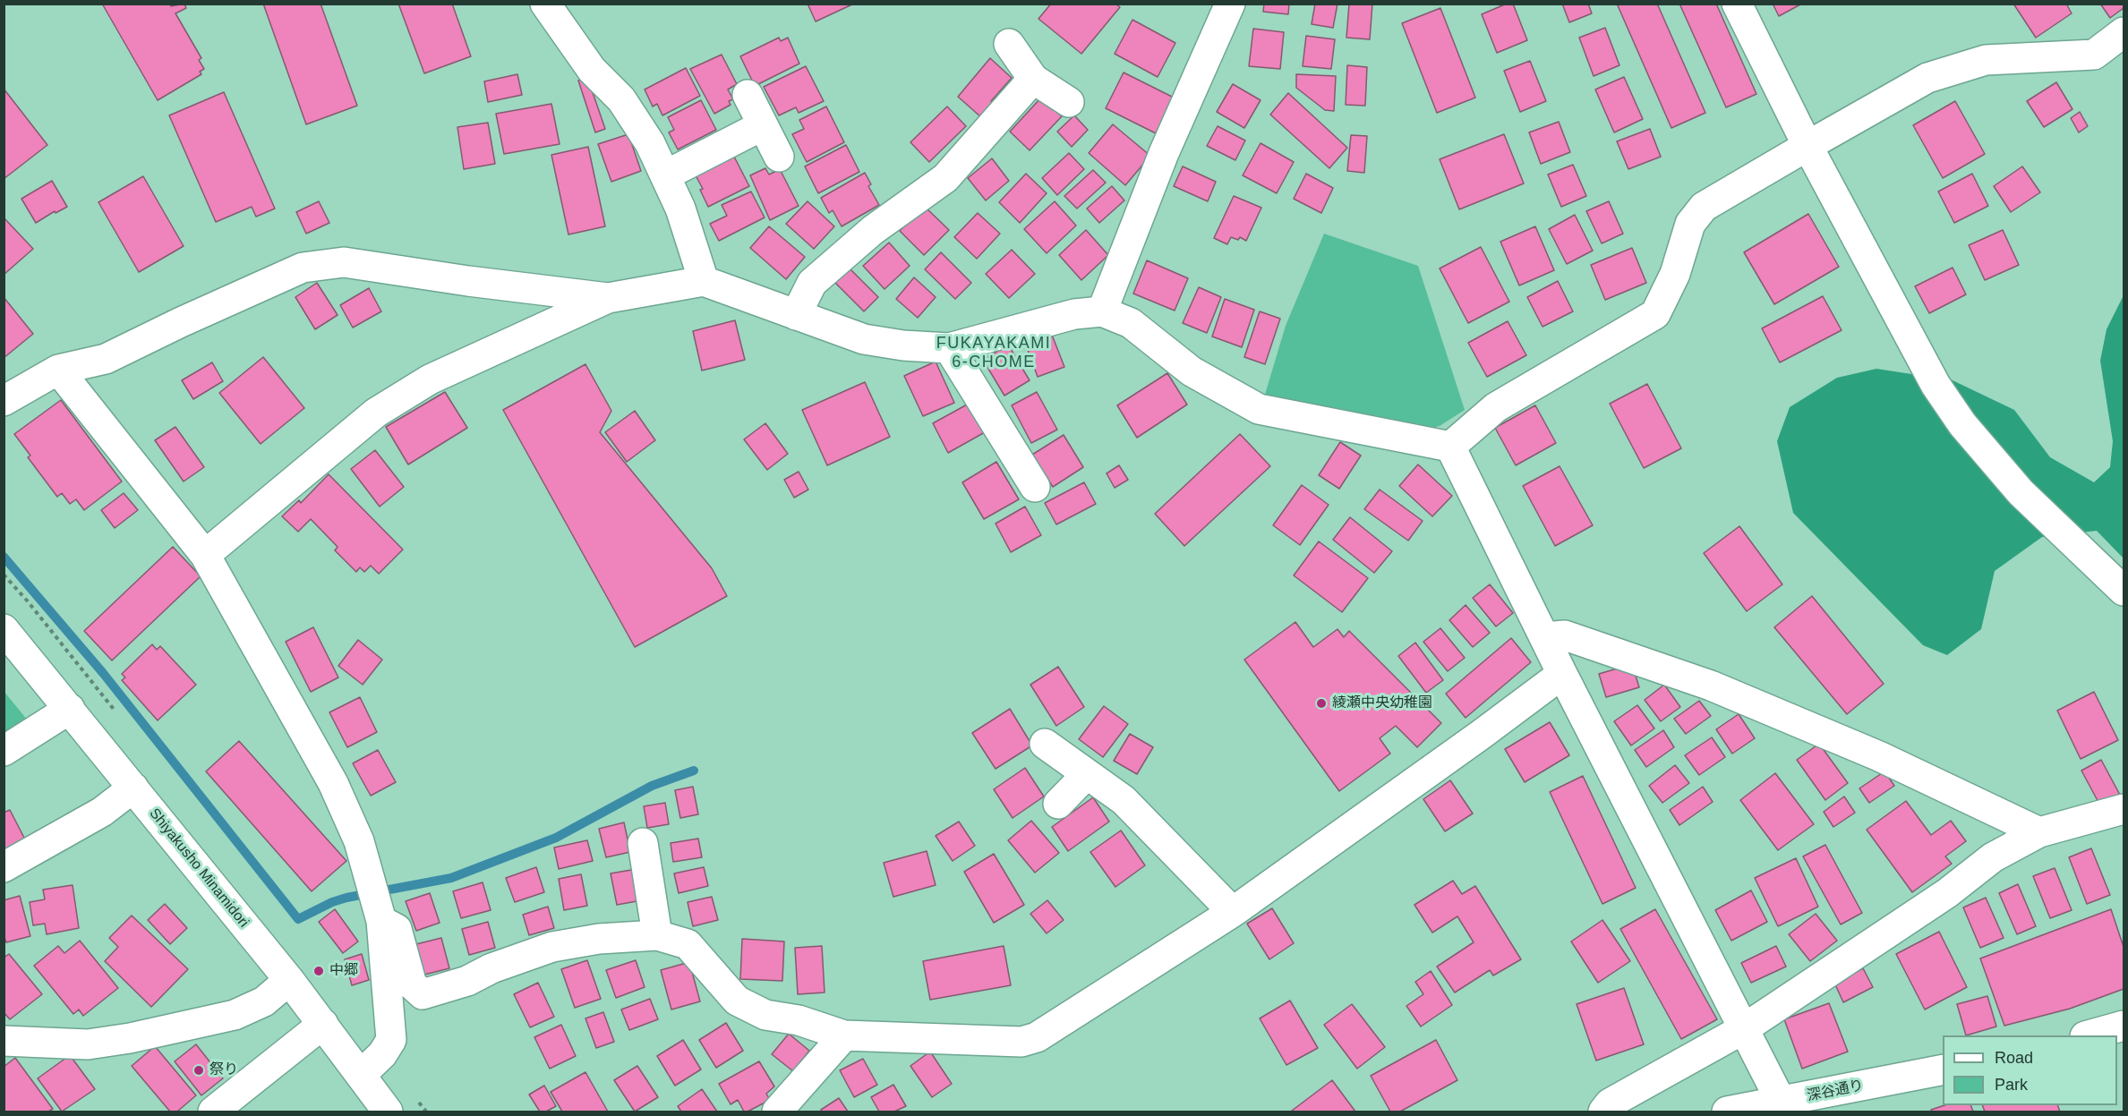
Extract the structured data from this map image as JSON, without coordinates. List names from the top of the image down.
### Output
{
  "streets": {
    "street": ["Shiyakusho Minamidori", "深谷通り"]
  },
  "districts": ["FUKAYAKAMI 6-CHOME"],
  "places": ["綾瀬中央幼稚園", "中郷", "祭り"],
  "legend": ["Road", "Park"]
}
